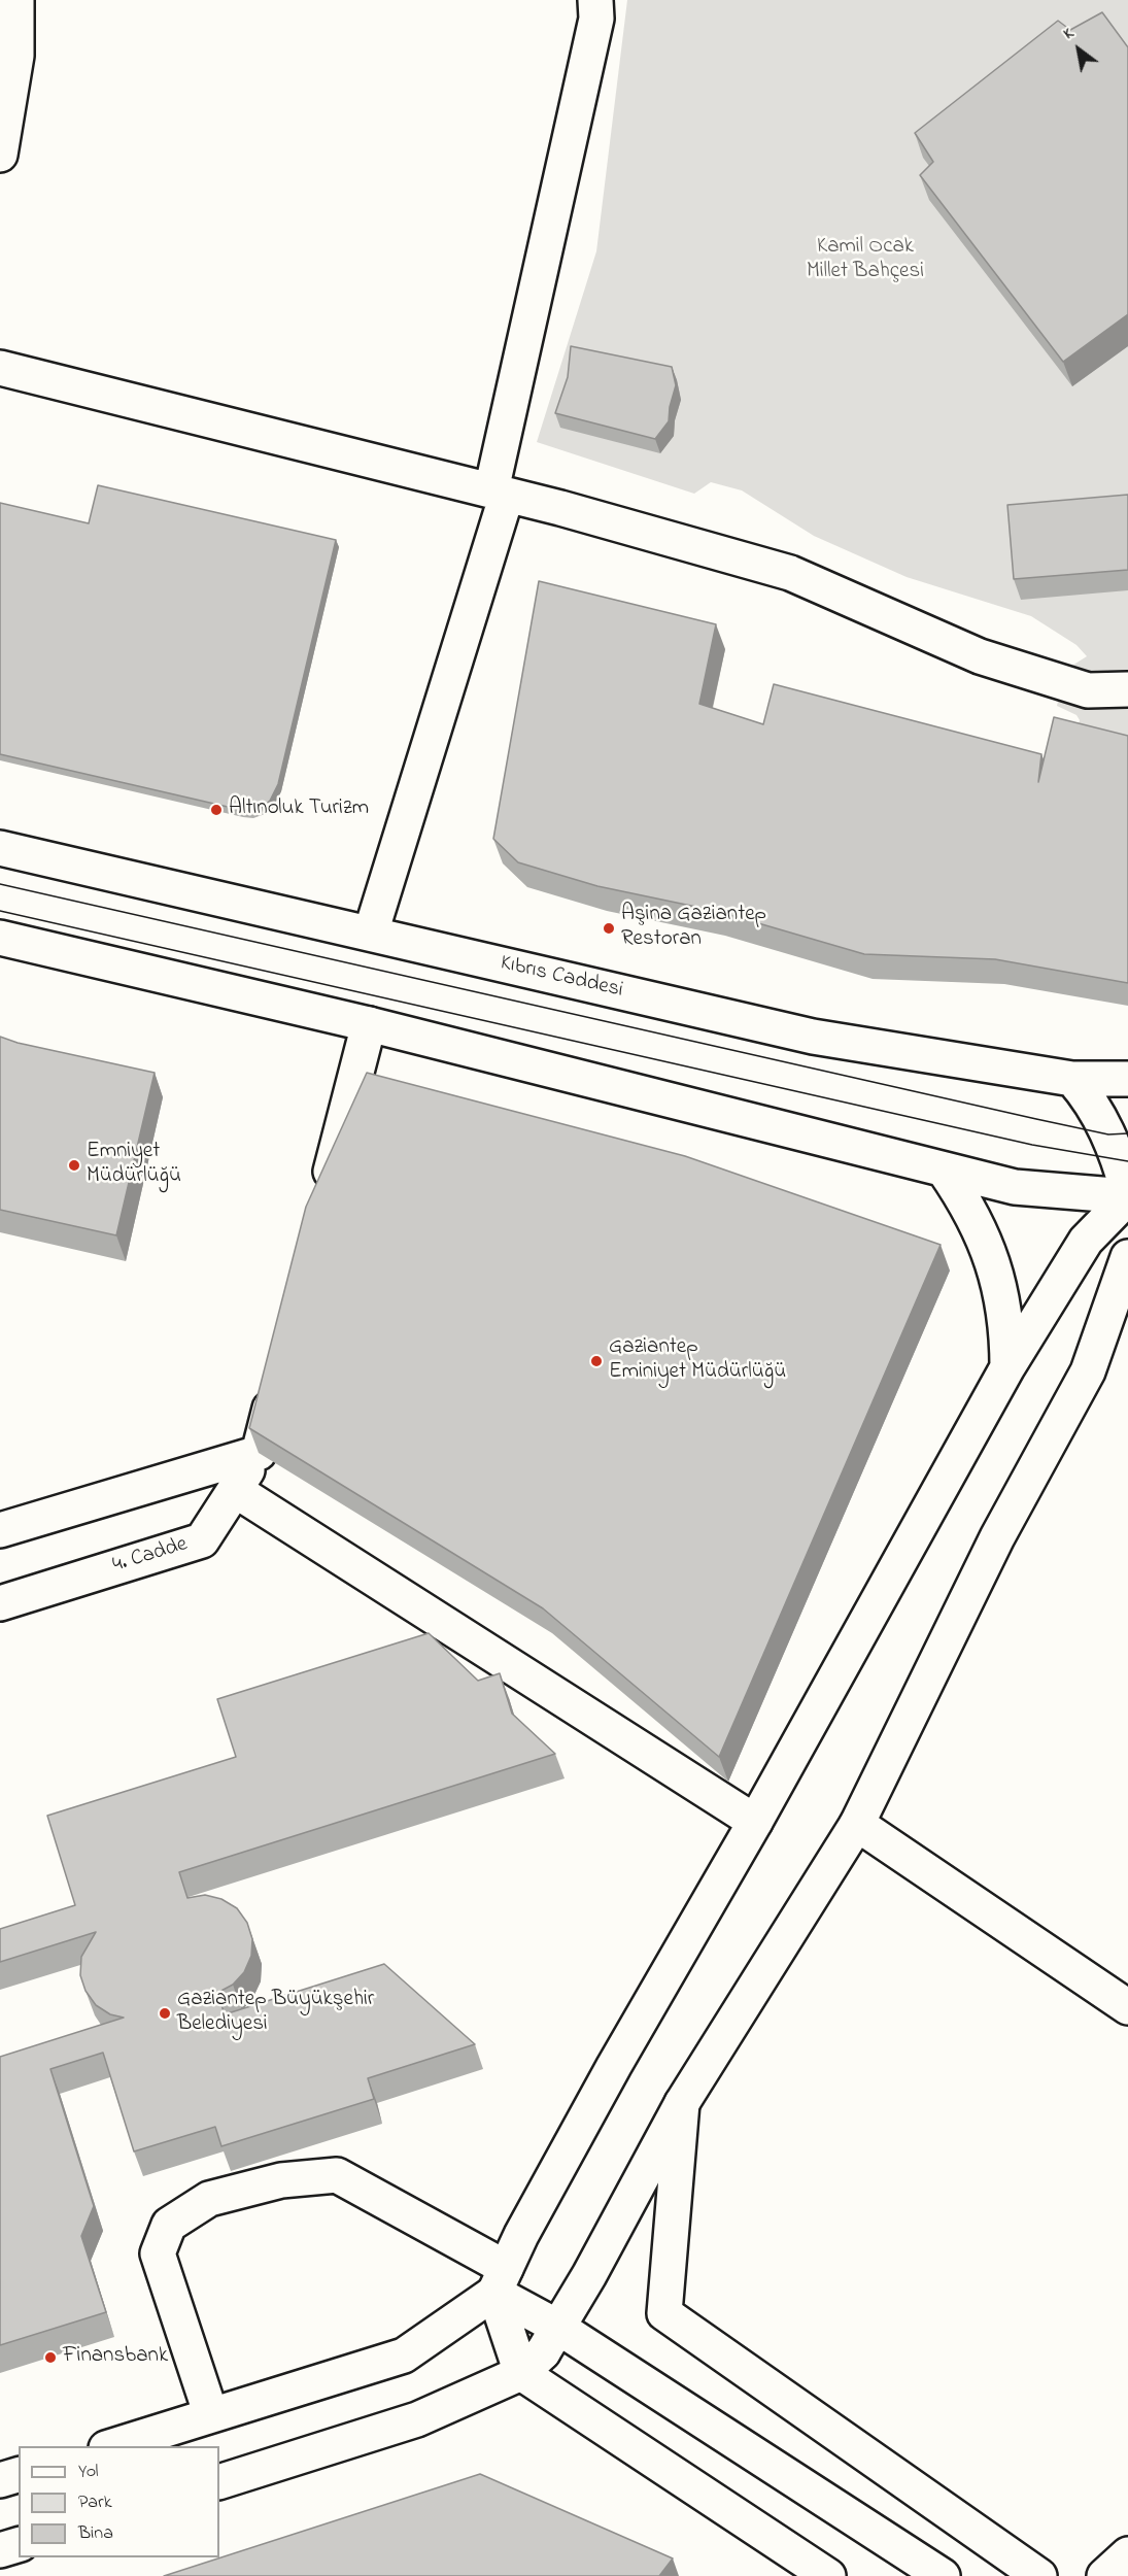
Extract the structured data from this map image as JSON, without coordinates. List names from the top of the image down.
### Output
{
  "streets": {
    "main road": ["Kıbrıs Caddesi", "4. Cadde"]
  },
  "parks": ["Kamil Ocak Millet Bahçesi"],
  "places": [
    "Altınoluk Turizm",
    "Aşina Gaziantep Restoran",
    "Emniyet Müdürlüğü",
    "Gaziantep Eminiyet Müdürlüğü",
    "Gaziantep Büyükşehir Belediyesi",
    "Finansbank"
  ],
  "legend": ["Yol", "Park", "Bina"],
  "north": "top left"
}
